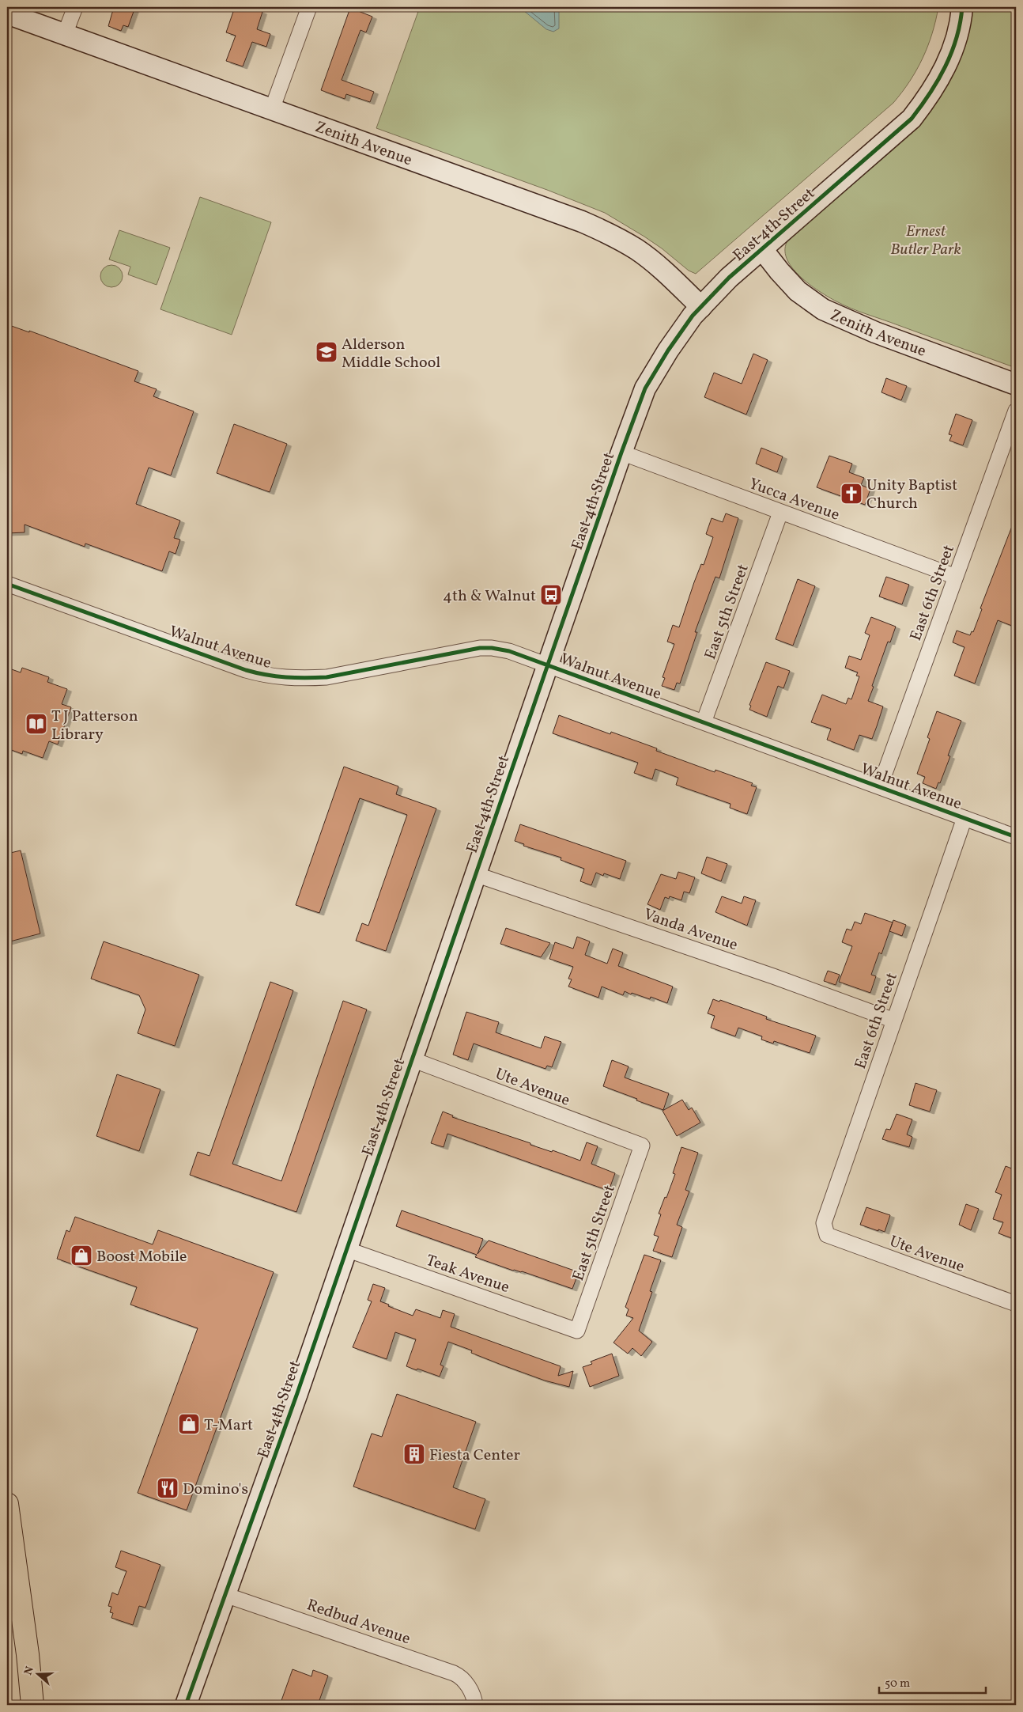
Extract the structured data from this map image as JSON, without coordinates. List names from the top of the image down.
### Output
{
  "streets": {
    "street": [
      "Zenith Avenue",
      "East 4th Street",
      "Yucca Avenue",
      "East 6th Street",
      "East 5th Street",
      "Walnut Avenue",
      "Vanda Avenue",
      "Ute Avenue",
      "Teak Avenue",
      "Redbud Avenue"
    ]
  },
  "crossings": [
    ["Zenith Avenue", "East 4th Street"],
    ["East 4th Street", "Yucca Avenue"],
    ["East 4th Street", "Walnut Avenue"],
    ["East 4th Street", "Vanda Avenue"],
    ["East 4th Street", "Ute Avenue"],
    ["East 4th Street", "Teak Avenue"],
    ["East 4th Street", "Redbud Avenue"],
    ["Yucca Avenue", "East 6th Street"],
    ["Yucca Avenue", "East 5th Street"],
    ["East 6th Street", "Walnut Avenue"],
    ["East 6th Street", "Vanda Avenue"],
    ["East 6th Street", "Ute Avenue"],
    ["East 5th Street", "Walnut Avenue"],
    ["East 5th Street", "Ute Avenue"],
    ["East 5th Street", "Teak Avenue"]
  ],
  "parks": ["Ernest Butler Park"],
  "places": {
    "school or university": ["Alderson Middle School"],
    "church": ["Unity Baptist Church"],
    "bus stop": ["4th & Walnut"],
    "library": ["T J Patterson Library"],
    "shop": ["Boost Mobile", "T-Mart"],
    "building": ["Fiesta Center"],
    "restaurant": ["Domino's"]
  },
  "scale_bar": "50 m",
  "north": "left"
}
